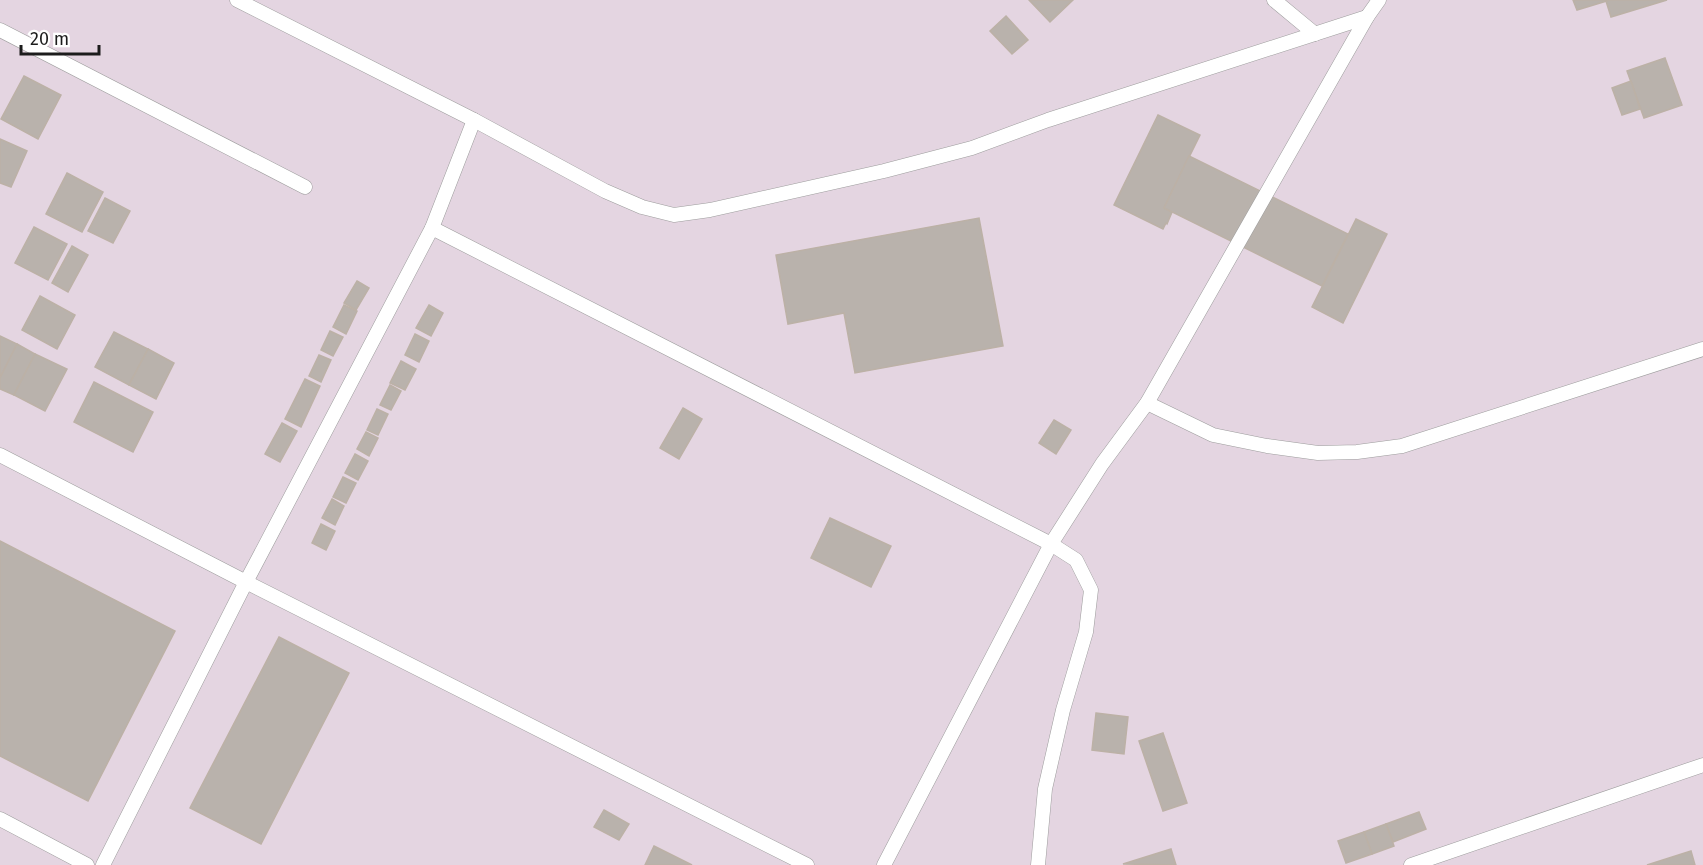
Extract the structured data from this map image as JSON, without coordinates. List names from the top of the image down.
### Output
{
  "scale_bar": "20 m"
}
